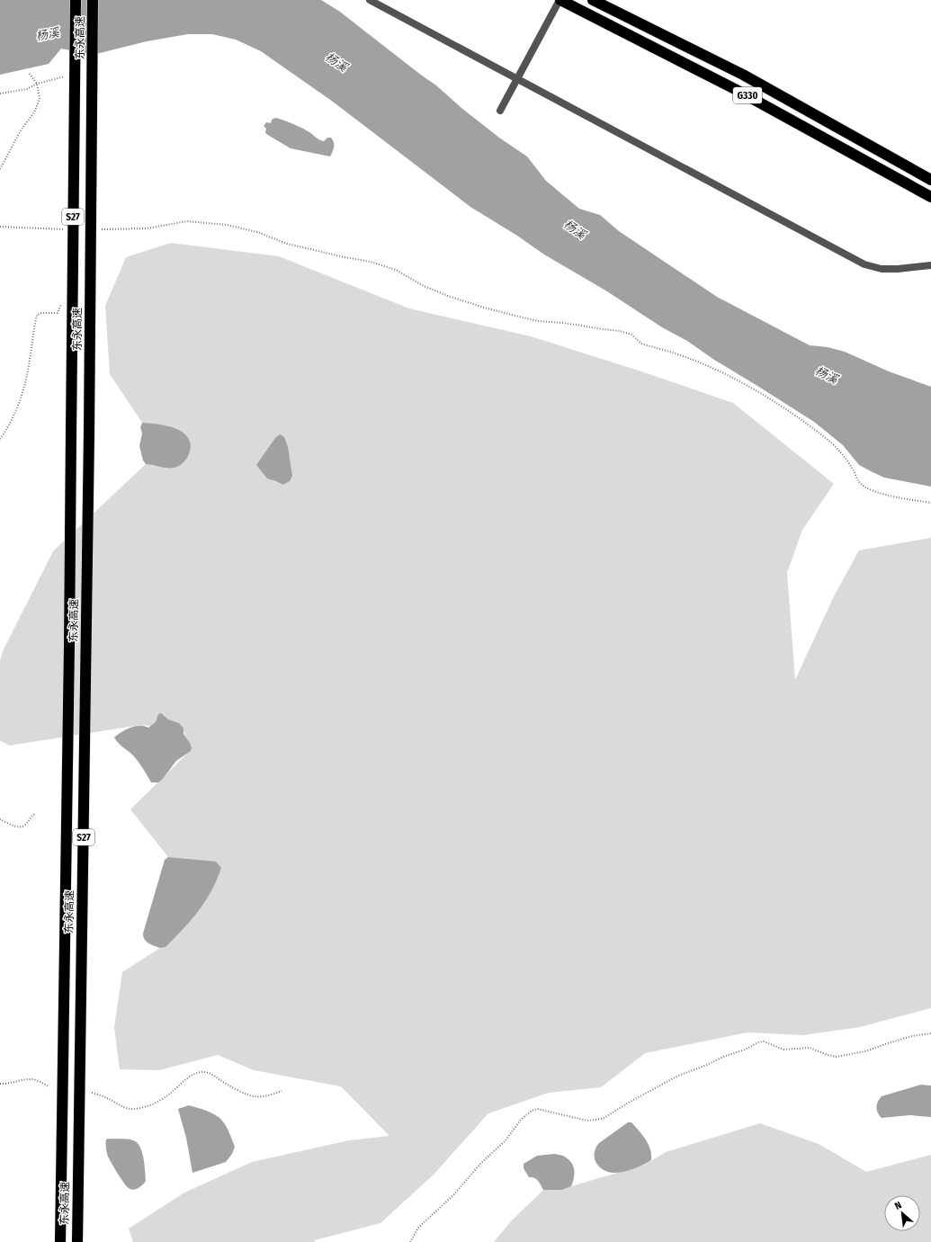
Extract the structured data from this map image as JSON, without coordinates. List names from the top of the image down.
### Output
{
  "streets": {
    "highway": ["东永高速", "G330", "S27"]
  },
  "water": ["杨溪"],
  "north": "top left"
}
